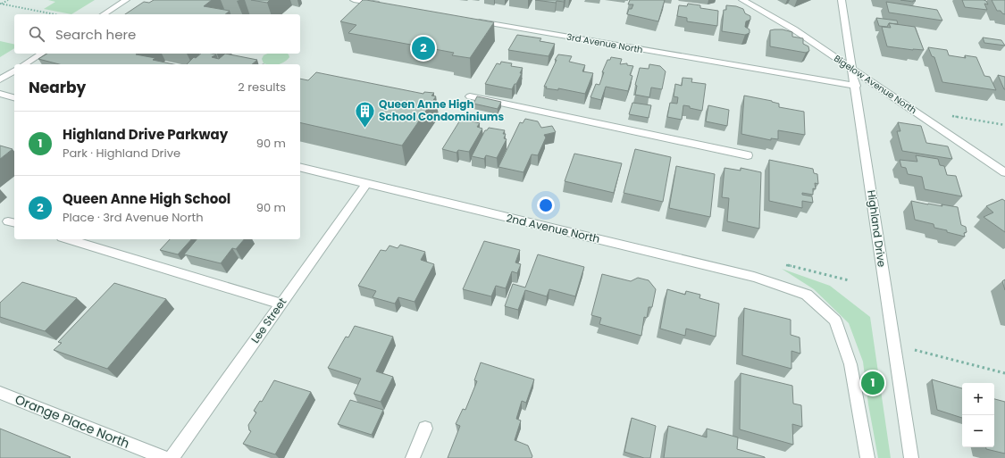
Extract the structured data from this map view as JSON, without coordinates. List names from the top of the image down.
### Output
{
  "streets": {
    "street": [
      "3rd Avenue North",
      "Bigelow Avenue North",
      "2nd Avenue North",
      "Highland Drive",
      "Lee Street",
      "Orange Place North"
    ]
  },
  "crossings": [
    ["3rd Avenue North", "Highland Drive"],
    ["Bigelow Avenue North", "Highland Drive"],
    ["2nd Avenue North", "Lee Street"]
  ],
  "places": {
    "building": ["Queen Anne High School Condominiums"]
  },
  "page": {
    "search": "Search here",
    "pins": ["2", "1"],
    "heading": ["Nearby", "2 results"],
    "list": [
      {
        "mark": "1",
        "name": "Highland Drive Parkway",
        "note": "Park · Highland Drive",
        "value": "90 m"
      },
      {
        "mark": "2",
        "name": "Queen Anne High School",
        "note": "Place · 3rd Avenue North",
        "value": "90 m"
      }
    ],
    "map_buttons": ["+", "−"]
  }
}
